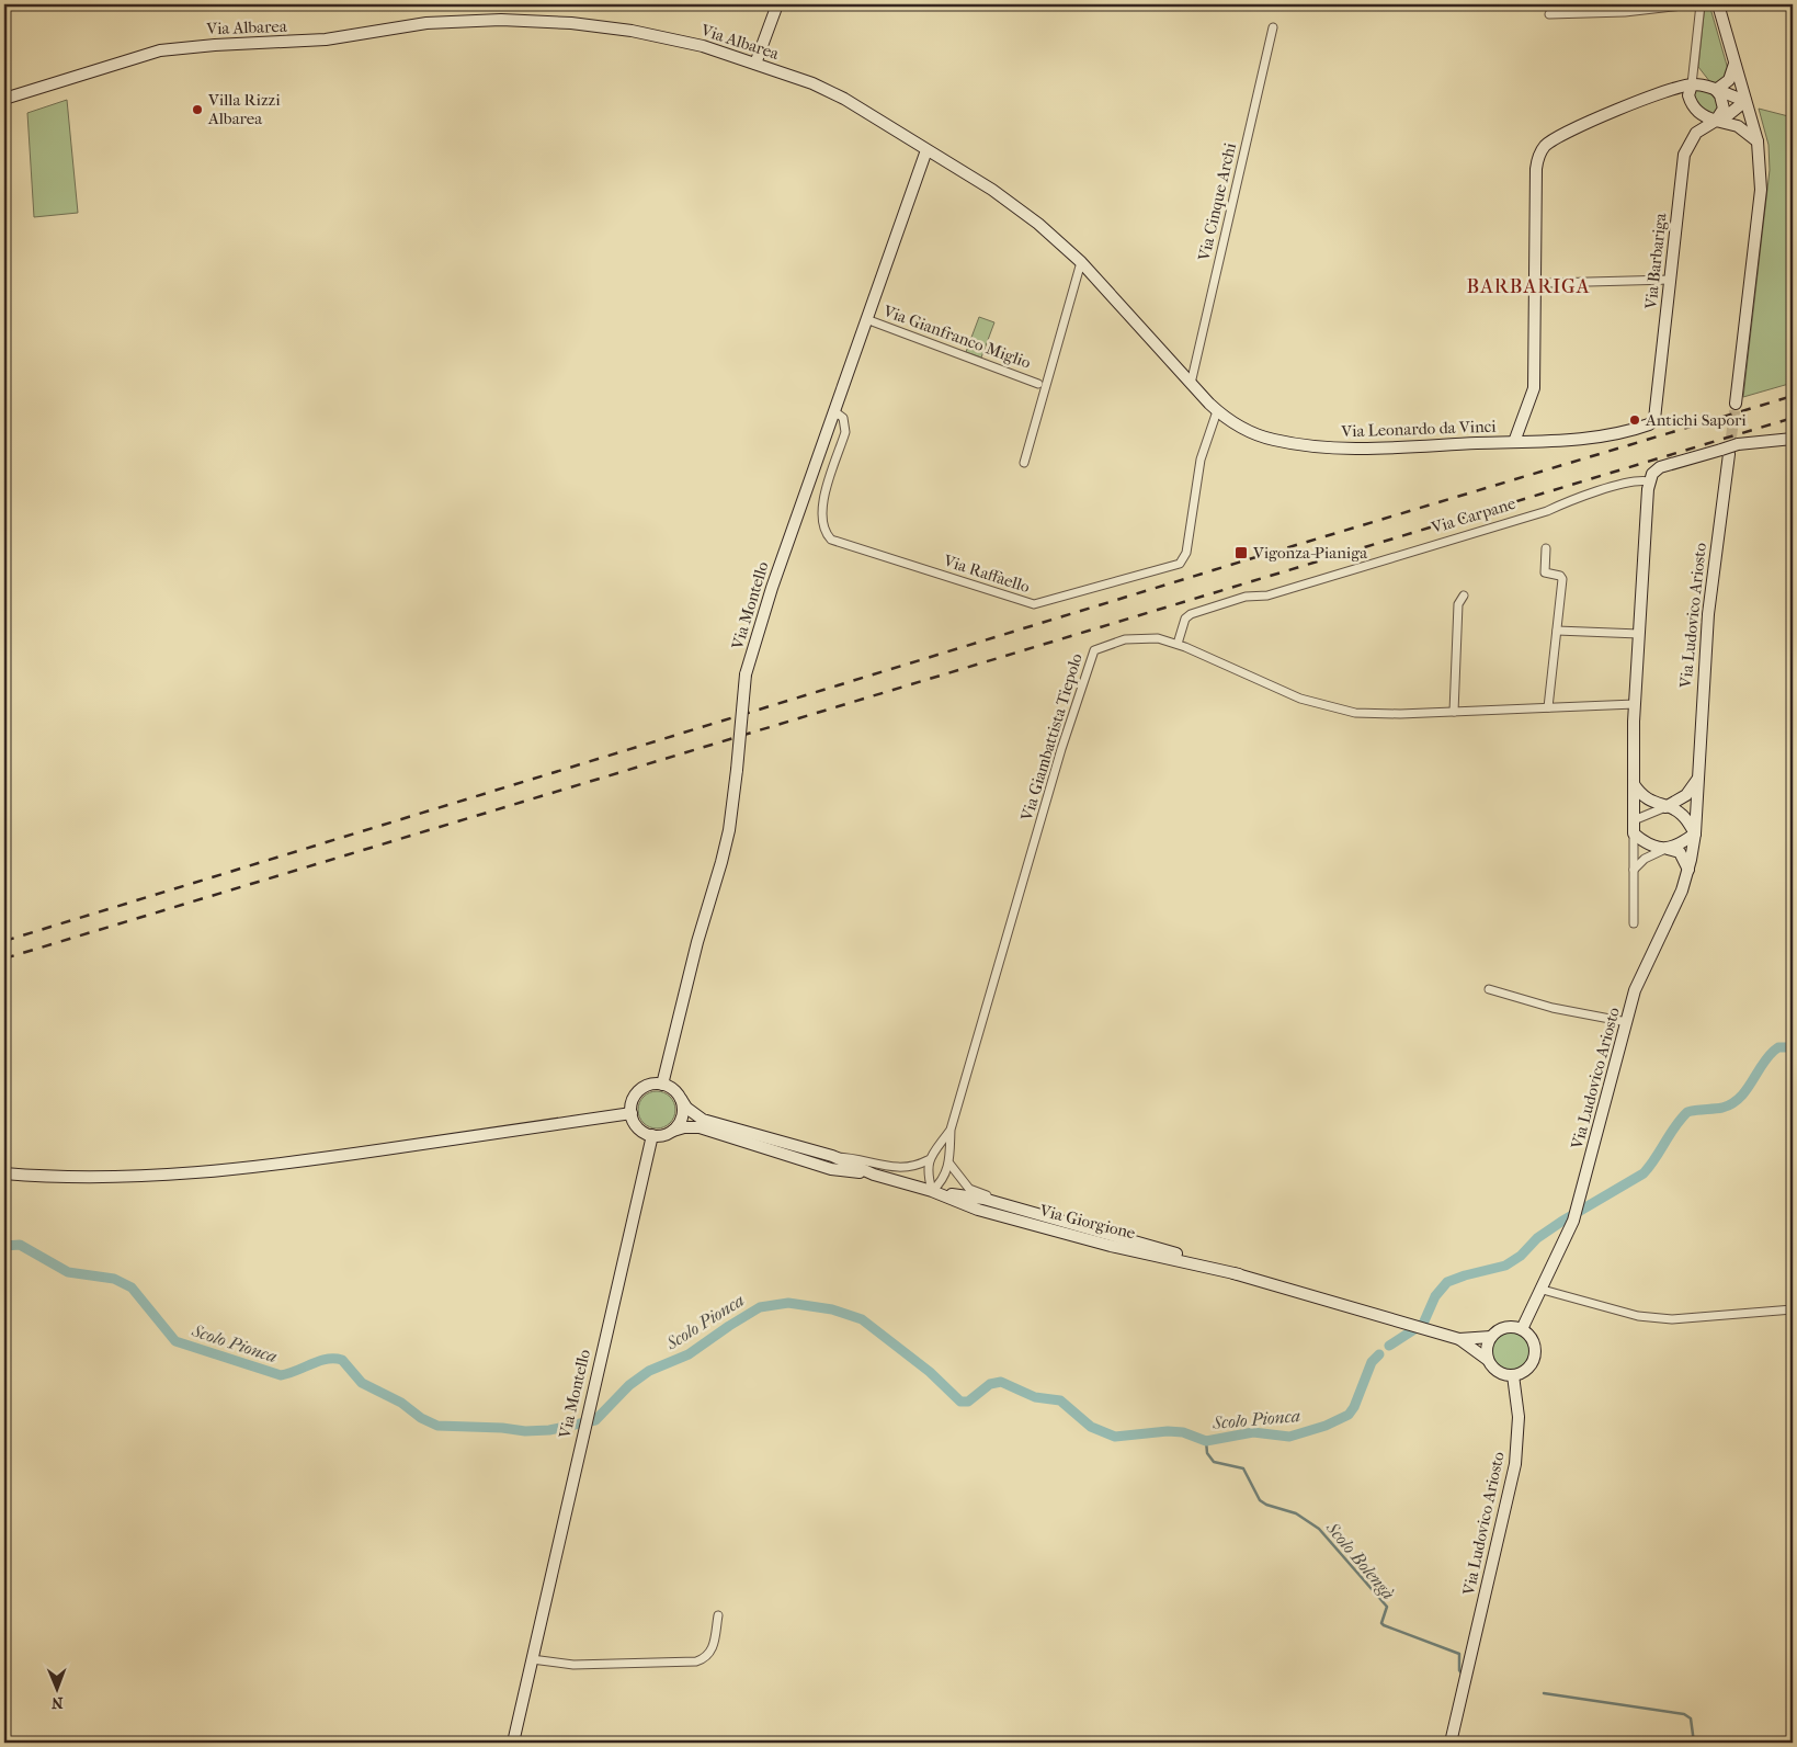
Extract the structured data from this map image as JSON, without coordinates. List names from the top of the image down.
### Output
{
  "streets": {
    "street": [
      "Via Albarea",
      "Via Cinque Archi",
      "Via Barbariga",
      "Via Gianfranco Miglio",
      "Via Leonardo da Vinci",
      "Via Carpane",
      "Via Raffaello",
      "Via Montello",
      "Via Ludovico Ariosto",
      "Via Giambattista Tiepolo",
      "Via Giorgione"
    ]
  },
  "crossings": [
    ["Via Albarea", "Via Leonardo da Vinci"],
    ["Via Albarea", "Via Montello"],
    ["Via Cinque Archi", "Via Leonardo da Vinci"],
    ["Via Barbariga", "Via Leonardo da Vinci"],
    ["Via Gianfranco Miglio", "Via Montello"],
    ["Via Leonardo da Vinci", "Via Raffaello"],
    ["Via Carpane", "Via Giambattista Tiepolo"],
    ["Via Raffaello", "Via Montello"],
    ["Via Montello", "Via Giorgione"],
    ["Via Ludovico Ariosto", "Via Giorgione"],
    ["Via Giambattista Tiepolo", "Via Giorgione"]
  ],
  "districts": ["BARBARIGA"],
  "water": ["Scolo Pionca", "Scolo Bolengà"],
  "places": {
    "other": ["Villa Rizzi Albarea", "Antichi Sapori"],
    "transit": ["Vigonza-Pianiga"]
  },
  "north": "bottom"
}
